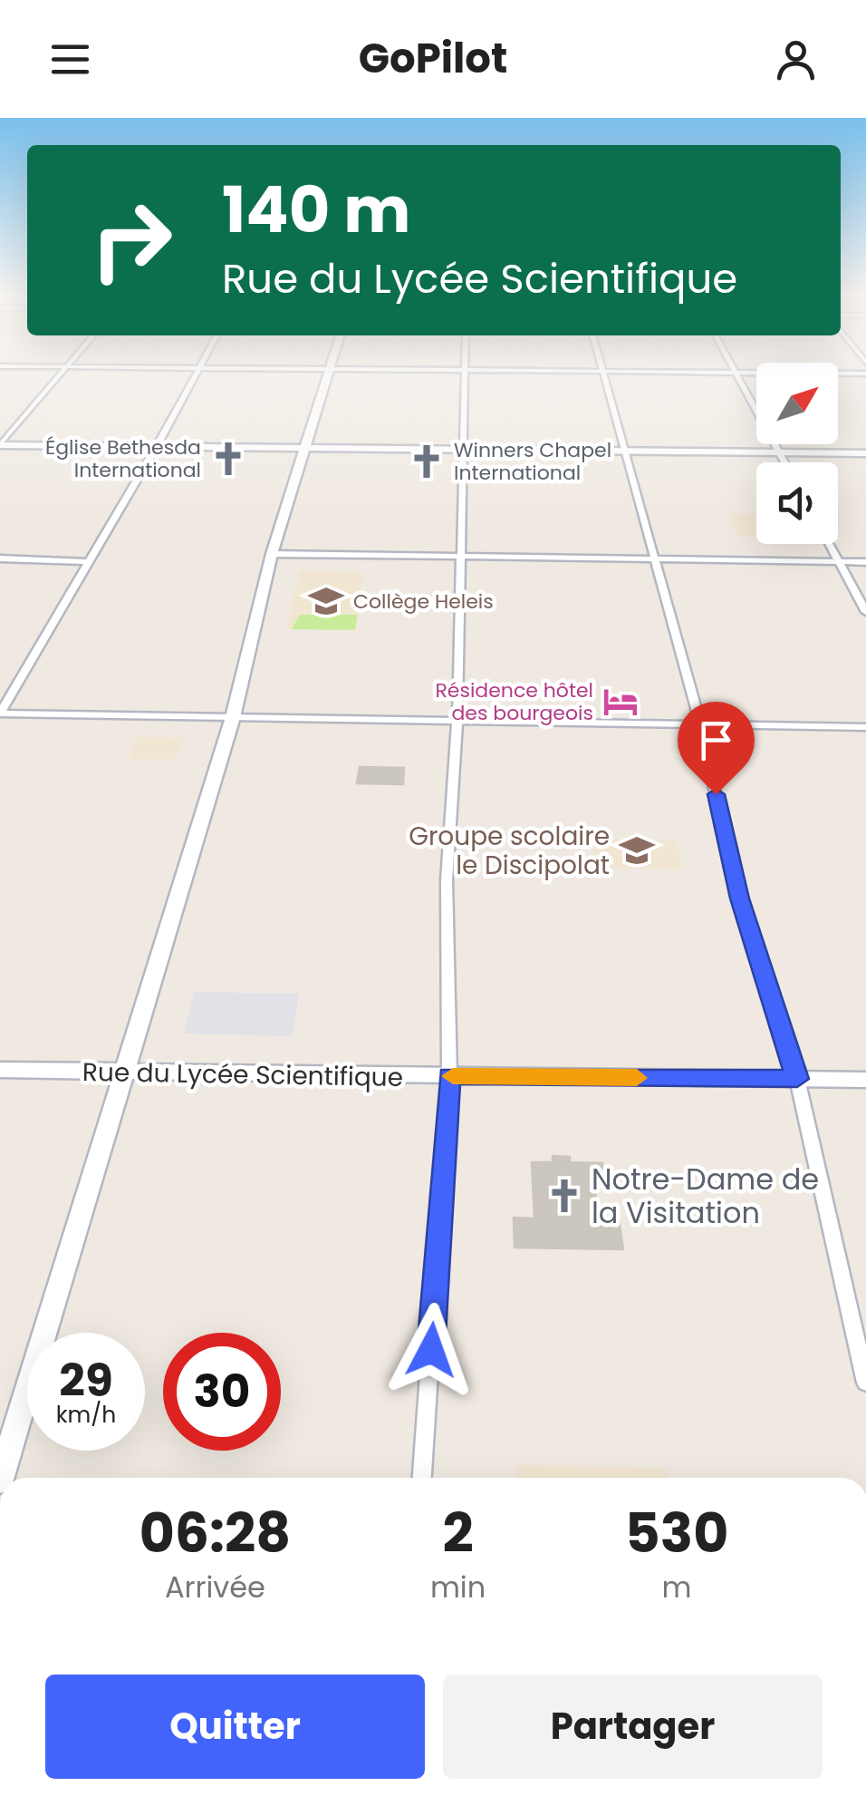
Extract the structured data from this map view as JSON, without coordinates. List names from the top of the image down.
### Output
{
  "streets": {
    "street": ["Rue du Lycée Scientifique"]
  },
  "places": {
    "church": ["Église Bethesda International", "Winners Chapel International", "Notre-Dame de la Visitation"],
    "school or university": ["Collège Heleis", "Groupe scolaire le Discipolat"],
    "hotel": ["Résidence hôtel des bourgeois"]
  },
  "north": "top right",
  "page": {
    "header": "GoPilot",
    "turn": ["140 m", "Rue du Lycée Scientifique"],
    "speed": "29 km/h",
    "limit": "30",
    "eta": [
      "06:28",
      "Arrivée",
      "2",
      "min",
      "530",
      "m"
    ],
    "buttons": ["Quitter", "Partager"]
  }
}
